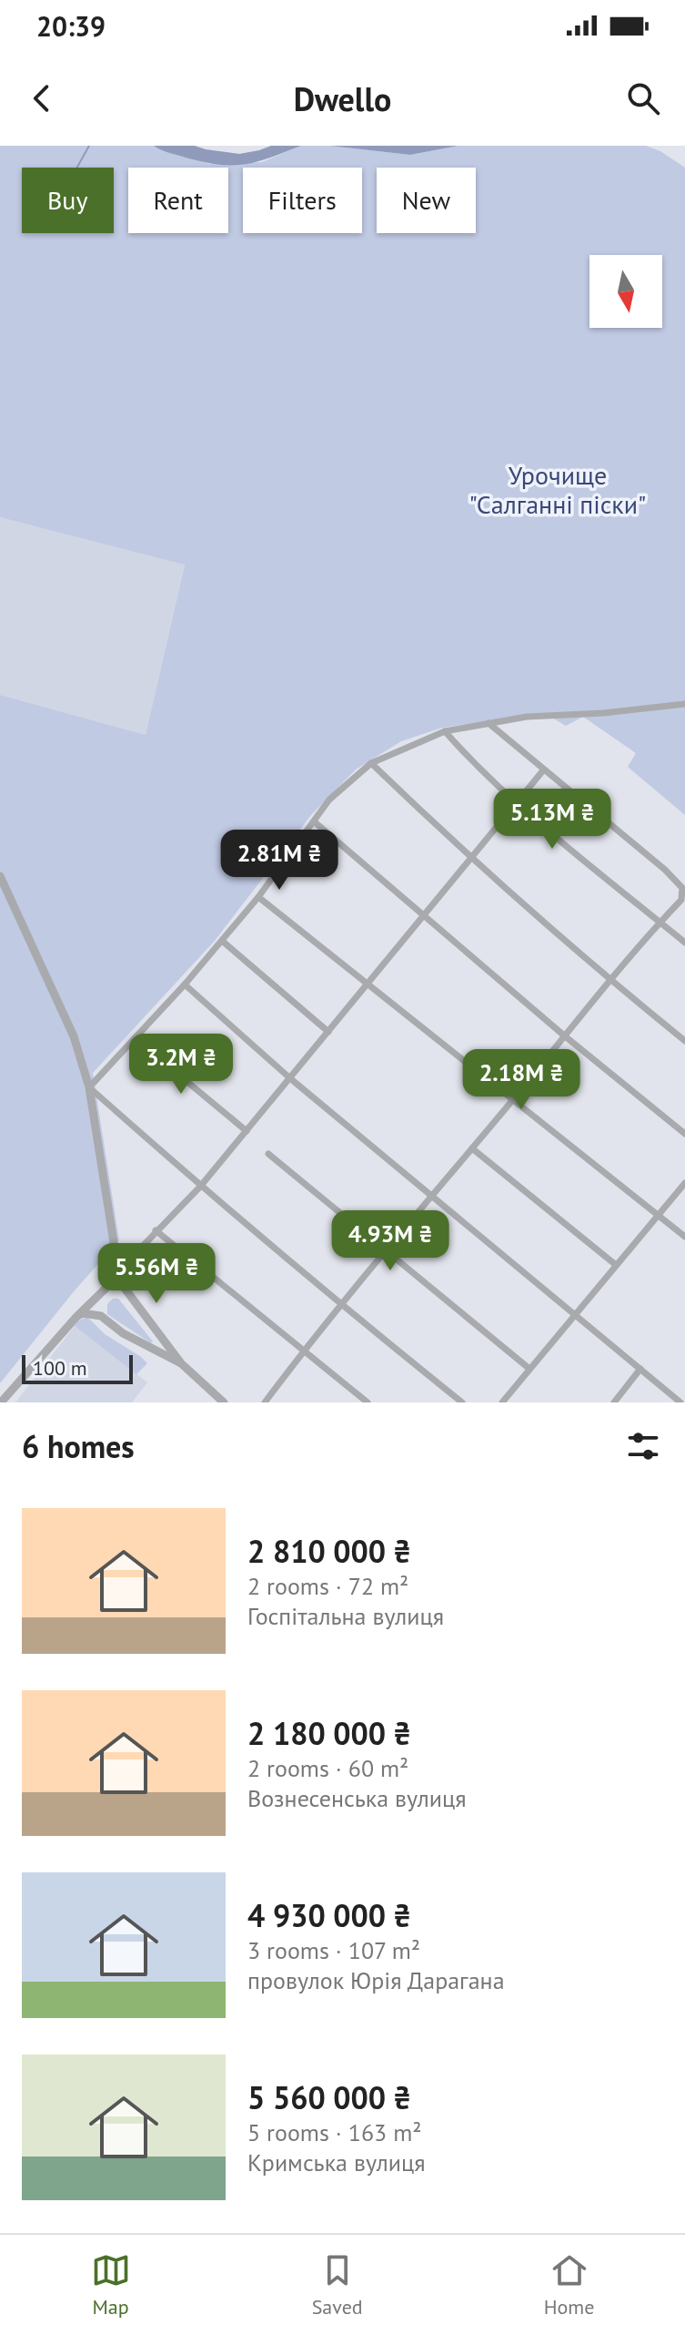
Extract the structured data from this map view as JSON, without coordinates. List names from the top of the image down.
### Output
{
  "parks": ["Урочище \"Салганні піски\""],
  "scale_bar": "100 m",
  "north": "bottom",
  "page": {
    "status": "20:39",
    "header": "Dwello",
    "chip": [
      "Buy",
      "Rent",
      "Filters",
      "New"
    ],
    "price": [
      "5.13M ₴",
      "2.81M ₴",
      "3.2M ₴",
      "2.18M ₴",
      "4.93M ₴",
      "5.56M ₴"
    ],
    "scale": "100 m",
    "heading": "6 homes",
    "list": [
      {
        "name": "2 810 000 ₴",
        "note": "2 rooms · 72 m² · Госпітальна вулиця"
      },
      {
        "name": "2 180 000 ₴",
        "note": "2 rooms · 60 m² · Вознесенська вулиця"
      },
      {
        "name": "4 930 000 ₴",
        "note": "3 rooms · 107 m² · провулок Юрія Дарагана"
      },
      {
        "name": "5 560 000 ₴",
        "note": "5 rooms · 163 m² · Кримська вулиця"
      }
    ],
    "tabs": ["Map", "Saved", "Home"]
  }
}
